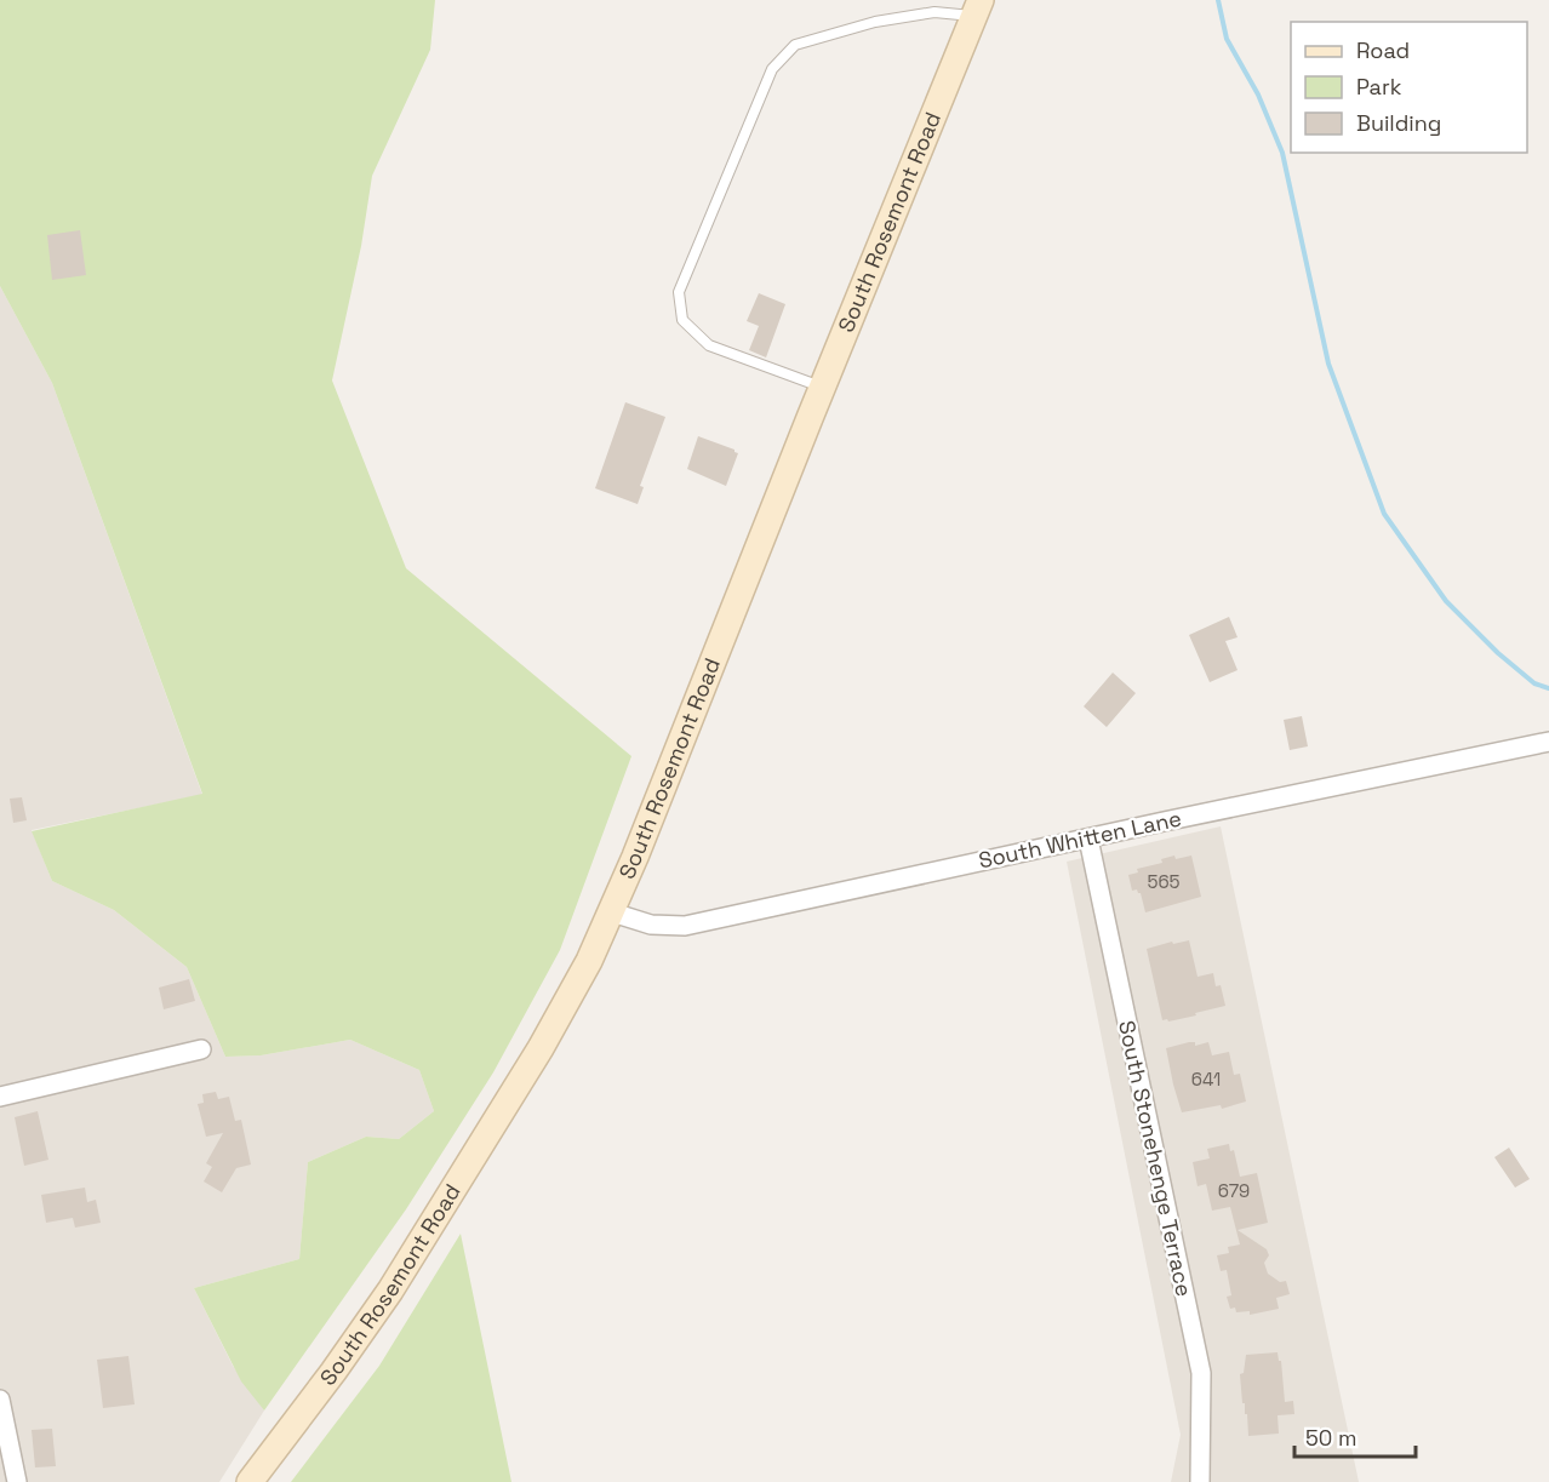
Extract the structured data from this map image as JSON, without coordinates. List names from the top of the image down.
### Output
{
  "streets": {
    "main road": ["South Rosemont Road"],
    "street": ["South Whitten Lane", "South Stonehenge Terrace"]
  },
  "crossings": [
    ["South Rosemont Road", "South Whitten Lane"],
    ["South Whitten Lane", "South Stonehenge Terrace"]
  ],
  "house_numbers": ["565", "641", "679"],
  "legend": ["Road", "Park", "Building"],
  "scale_bar": "50 m"
}
